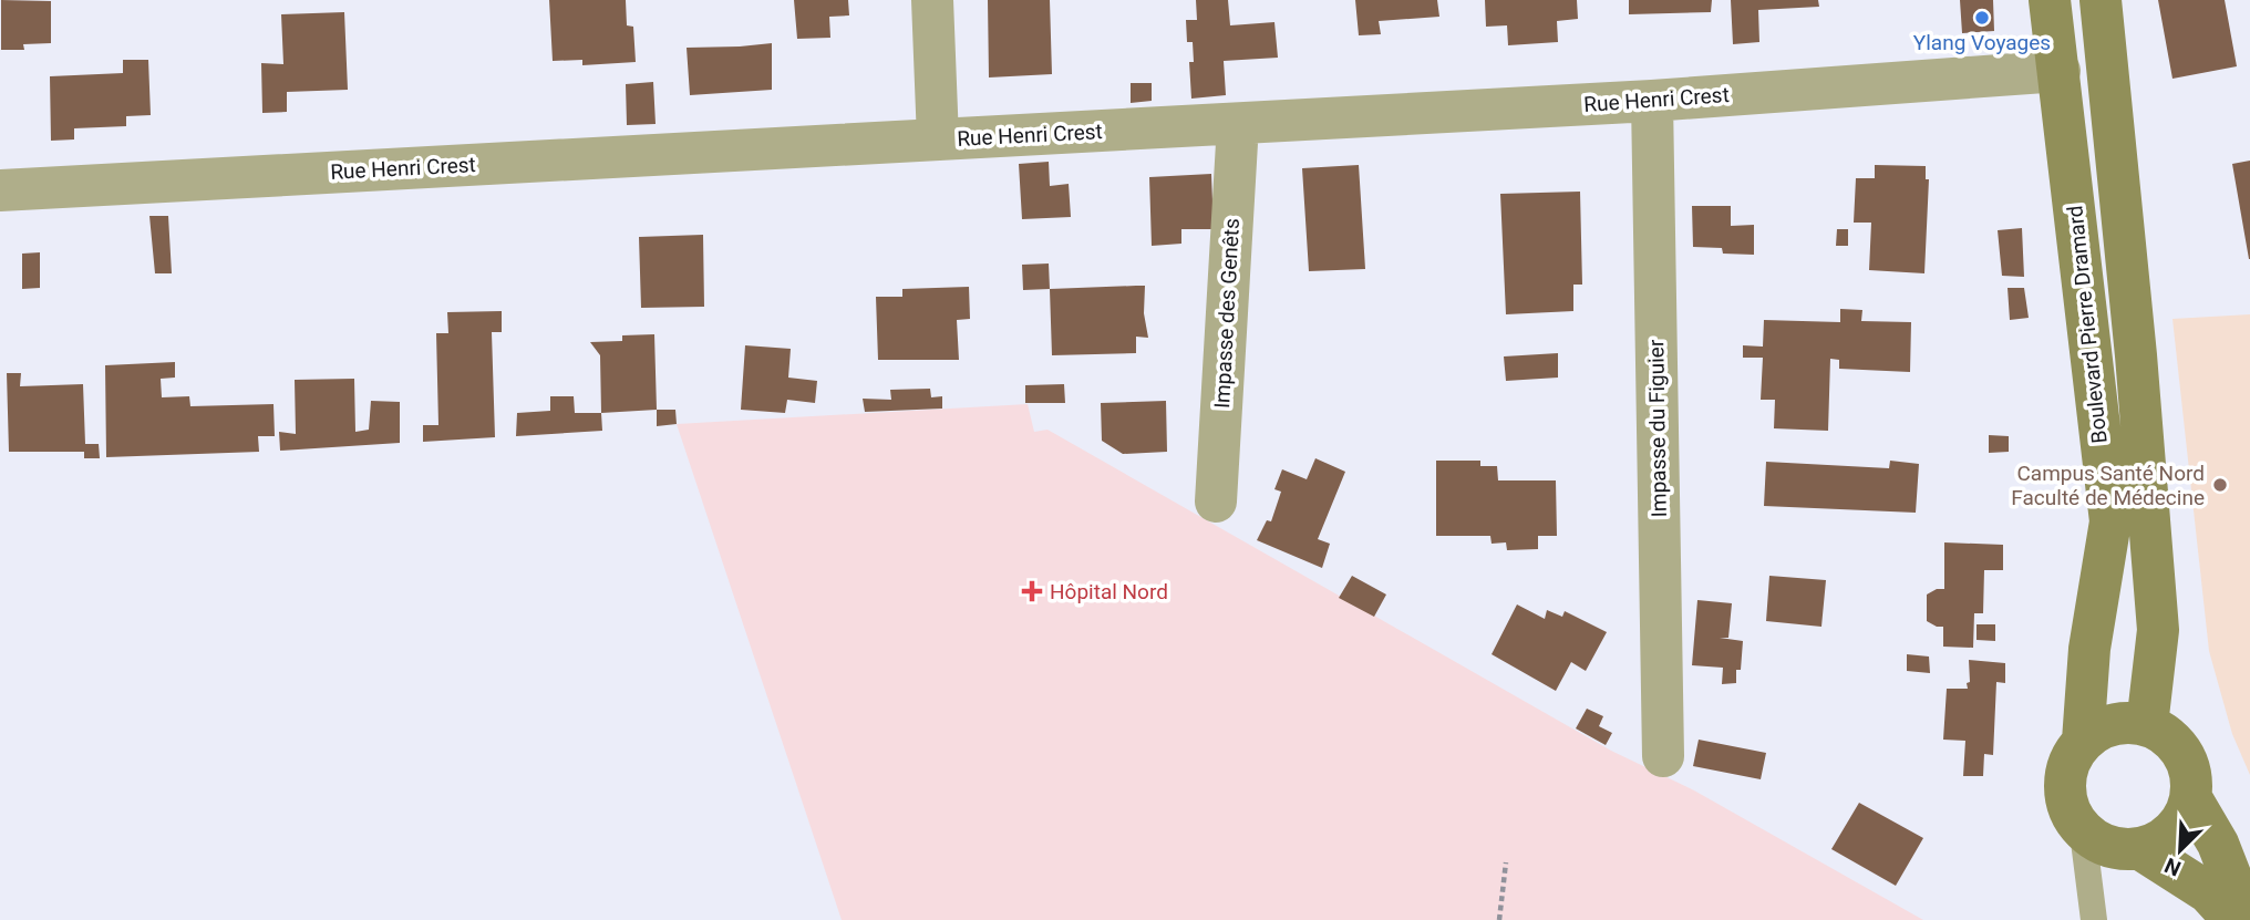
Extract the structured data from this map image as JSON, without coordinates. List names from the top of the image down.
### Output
{
  "streets": {
    "street": [
      "Rue Henri Crest",
      "Impasse des Genêts",
      "Boulevard Pierre Dramard",
      "Impasse du Figuier"
    ]
  },
  "crossings": [
    ["Rue Henri Crest", "Impasse des Genêts"],
    ["Rue Henri Crest", "Boulevard Pierre Dramard"],
    ["Rue Henri Crest", "Impasse du Figuier"]
  ],
  "places": {
    "other": ["Ylang Voyages", "Campus Santé Nord Faculté de Médecine"],
    "health": ["Hôpital Nord"]
  },
  "north": "bottom left"
}
